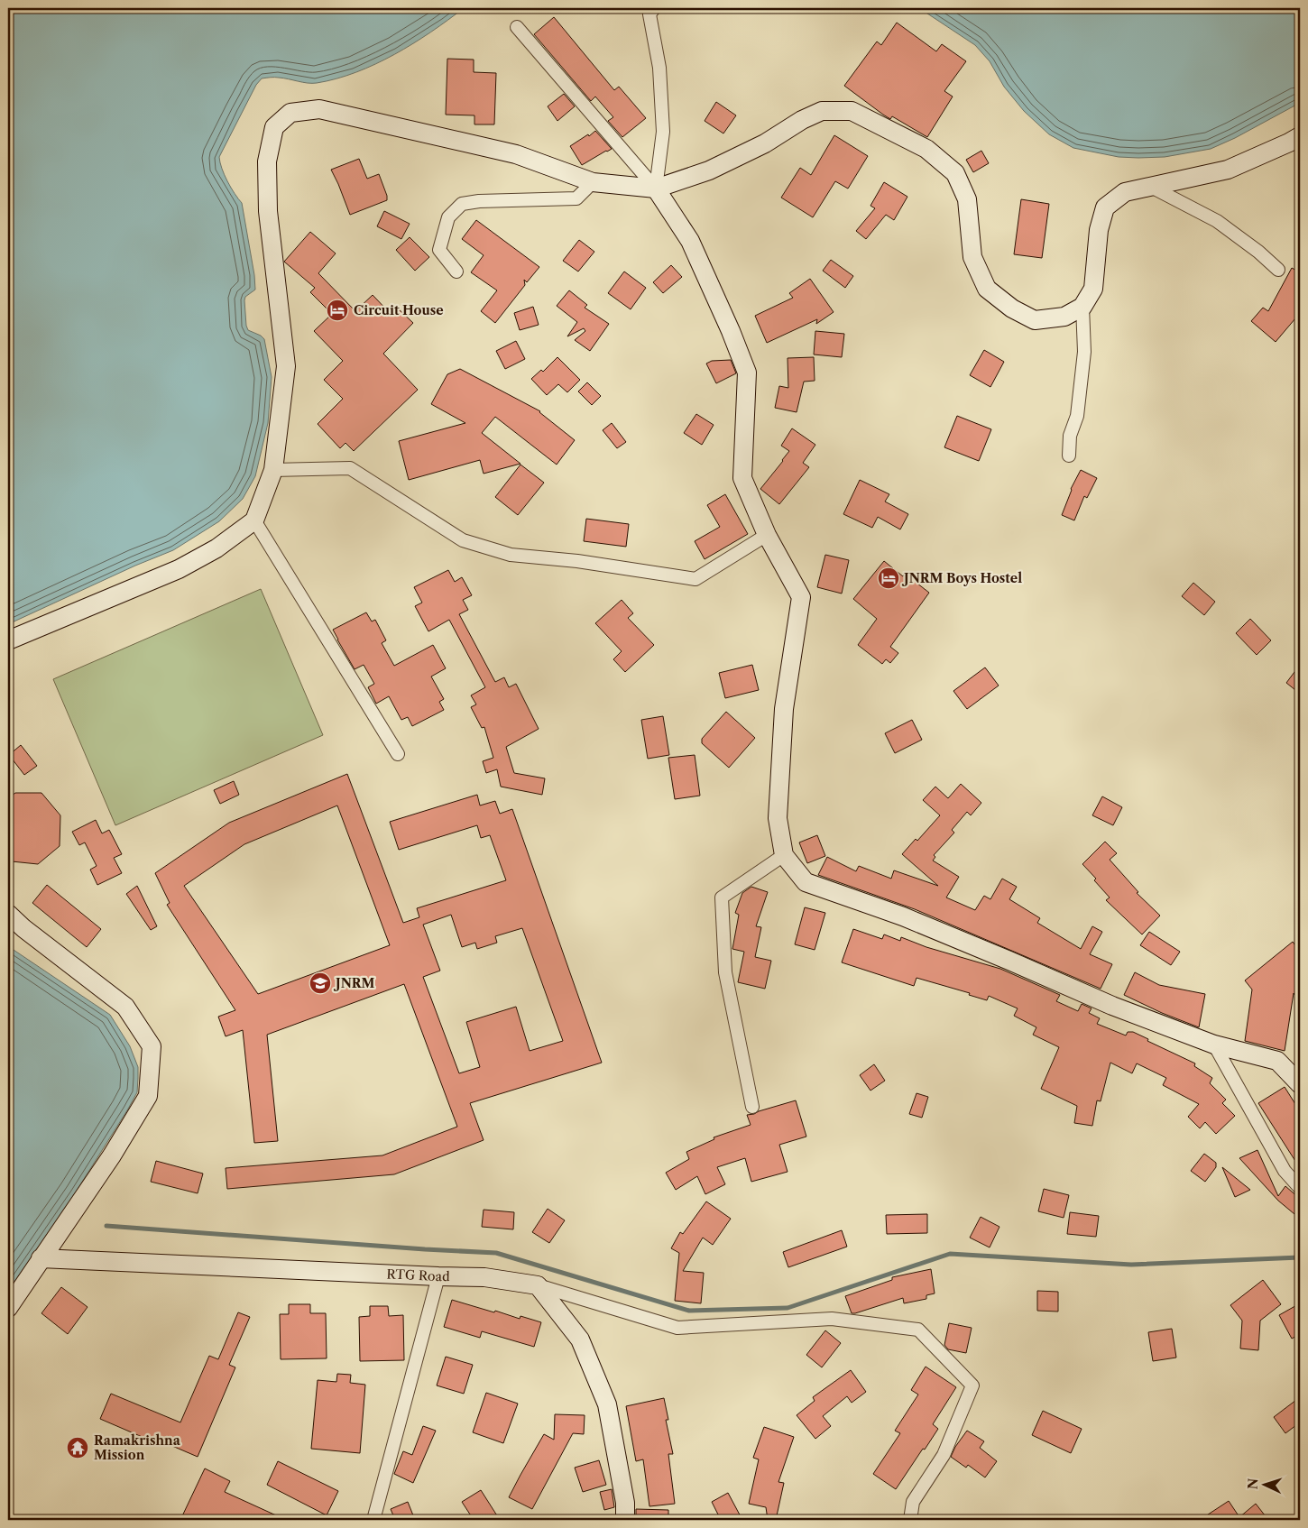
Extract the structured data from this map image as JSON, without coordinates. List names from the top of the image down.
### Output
{
  "streets": {
    "main road": ["RTG Road"]
  },
  "places": {
    "hotel": ["Circuit House", "JNRM Boys Hostel"],
    "school or university": ["JNRM"],
    "temple": ["Ramakrishna Mission"]
  },
  "north": "left"
}
